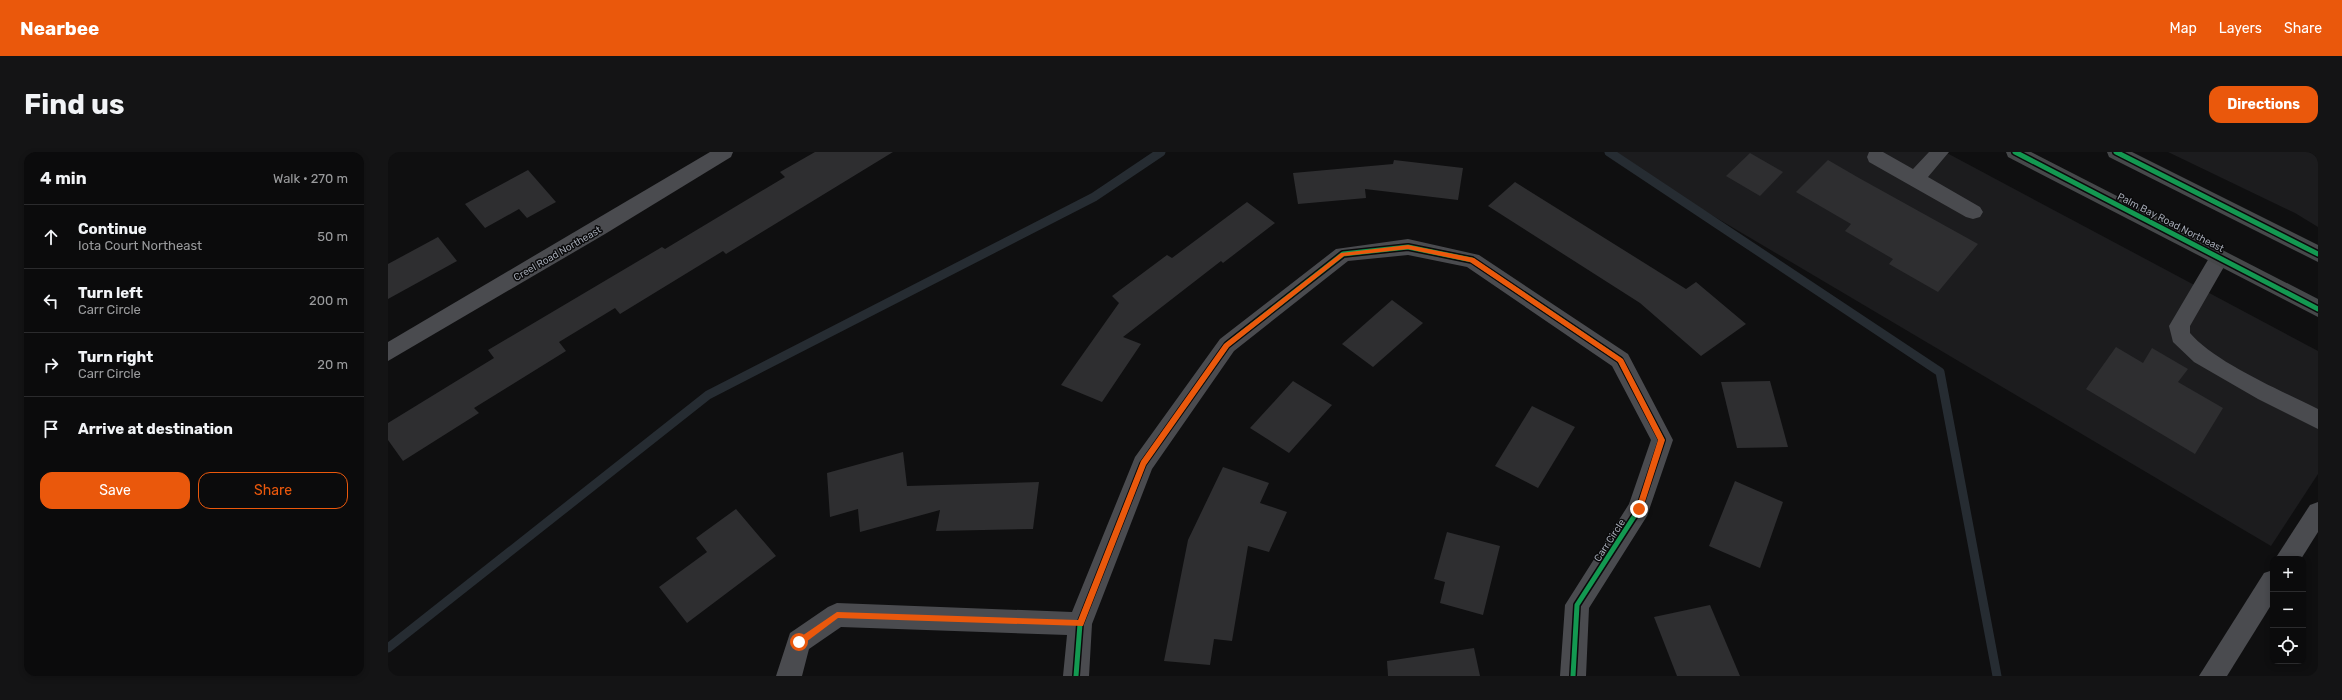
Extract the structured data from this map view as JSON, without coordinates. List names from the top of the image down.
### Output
{
  "streets": {
    "main road": ["Palm Bay Road Northeast"],
    "street": ["Creel Road Northeast", "Carr Circle"]
  },
  "page": {
    "header": "Nearbee",
    "nav": ["Map", "Layers", "Share"],
    "buttons": [
      "Directions",
      ["Save", "Share"]
    ],
    "title": "Find us",
    "heading": ["4 min", "Walk · 270 m"],
    "list": [
      ["Continue", "Iota Court Northeast", "50 m"],
      ["Turn left", "Carr Circle", "200 m"],
      ["Turn right", "Carr Circle", "20 m"],
      "Arrive at destination"
    ],
    "map_buttons": ["+", "−"]
  }
}
